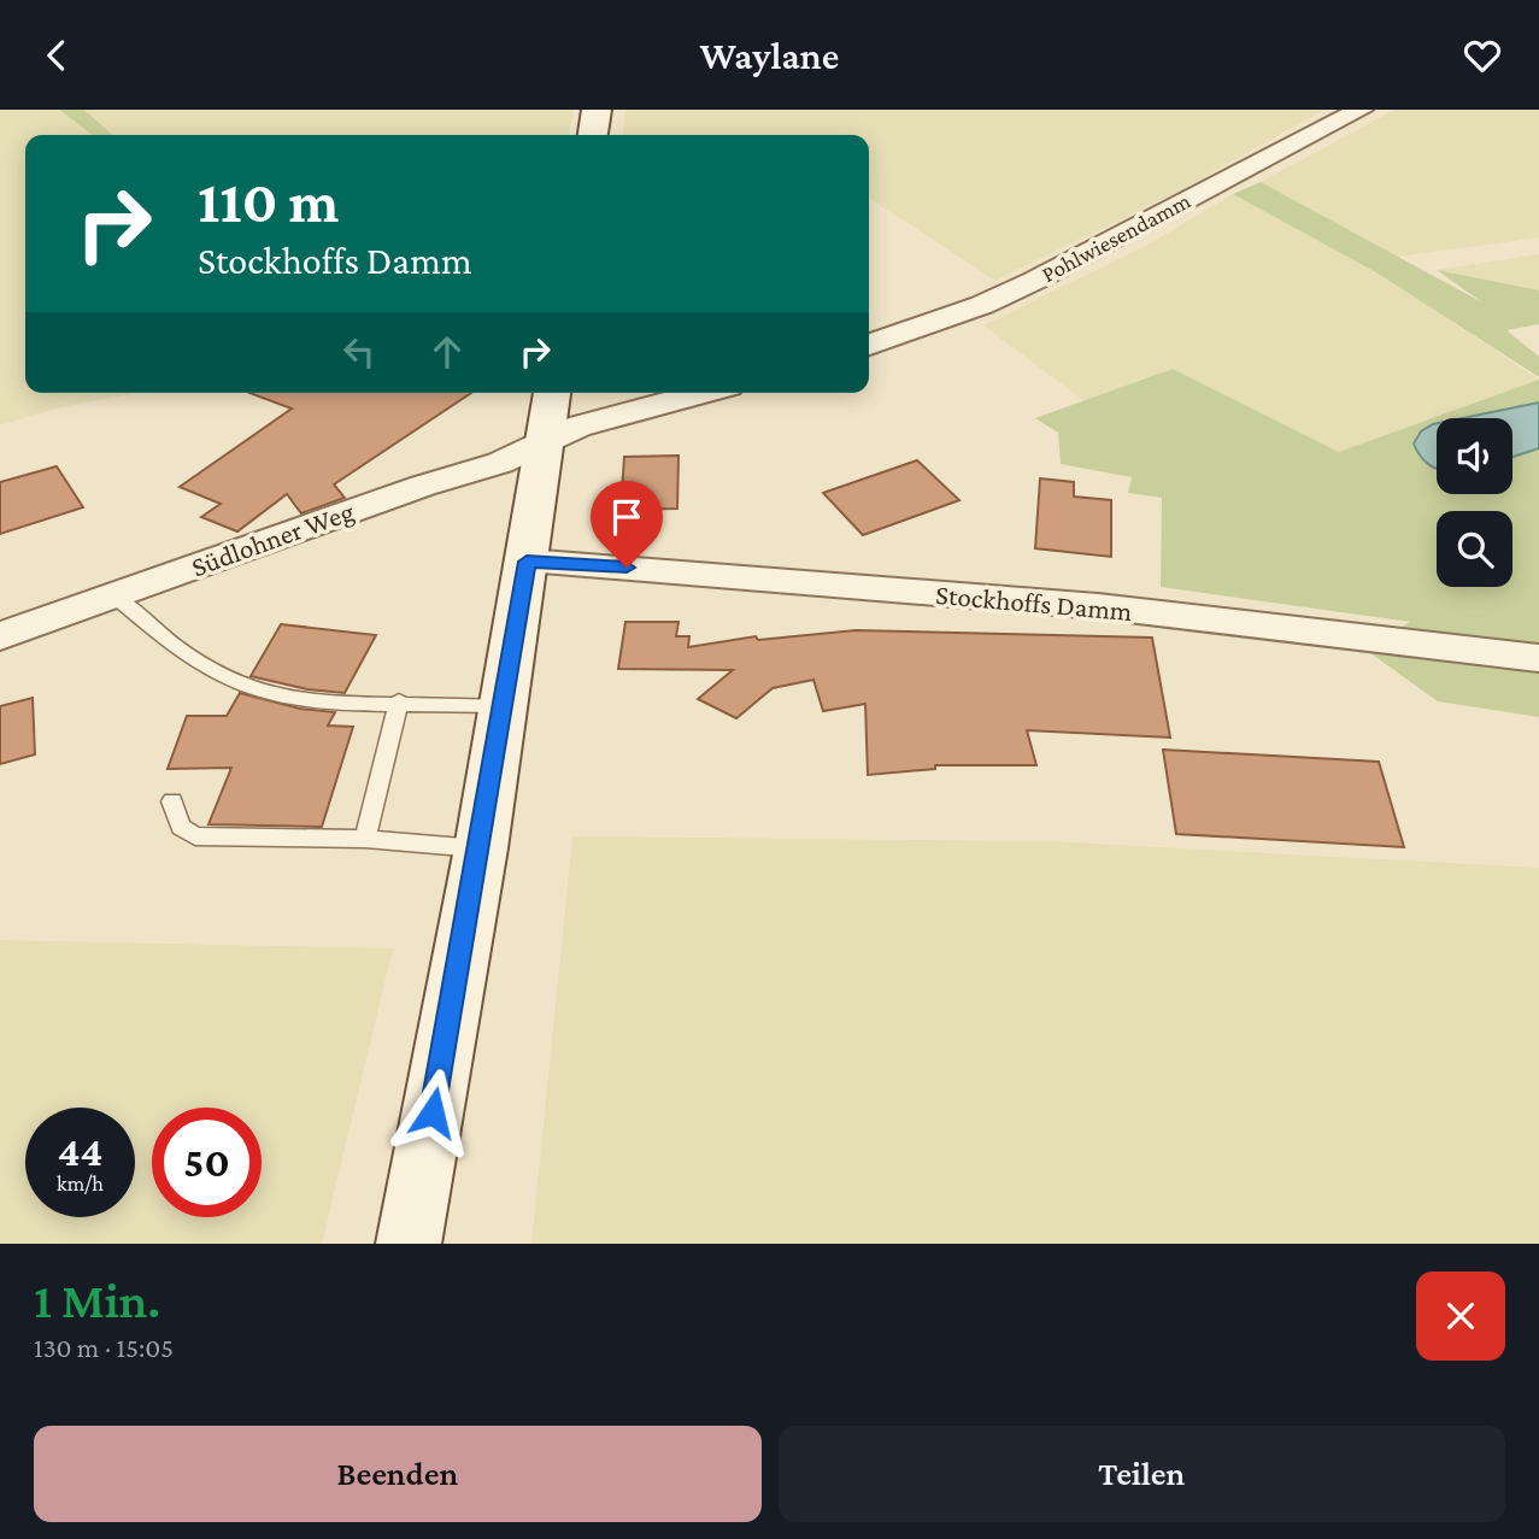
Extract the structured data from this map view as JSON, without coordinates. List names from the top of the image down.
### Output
{
  "streets": {
    "street": ["Pohlwiesendamm", "Südlohner Weg", "Stockhoffs Damm"]
  },
  "page": {
    "header": "Waylane",
    "turn": ["110 m", "Stockhoffs Damm"],
    "speed": "44 km/h",
    "limit": "50",
    "heading": ["1 Min.", "130 m · 15:05"],
    "buttons": ["Beenden", "Teilen"]
  }
}
